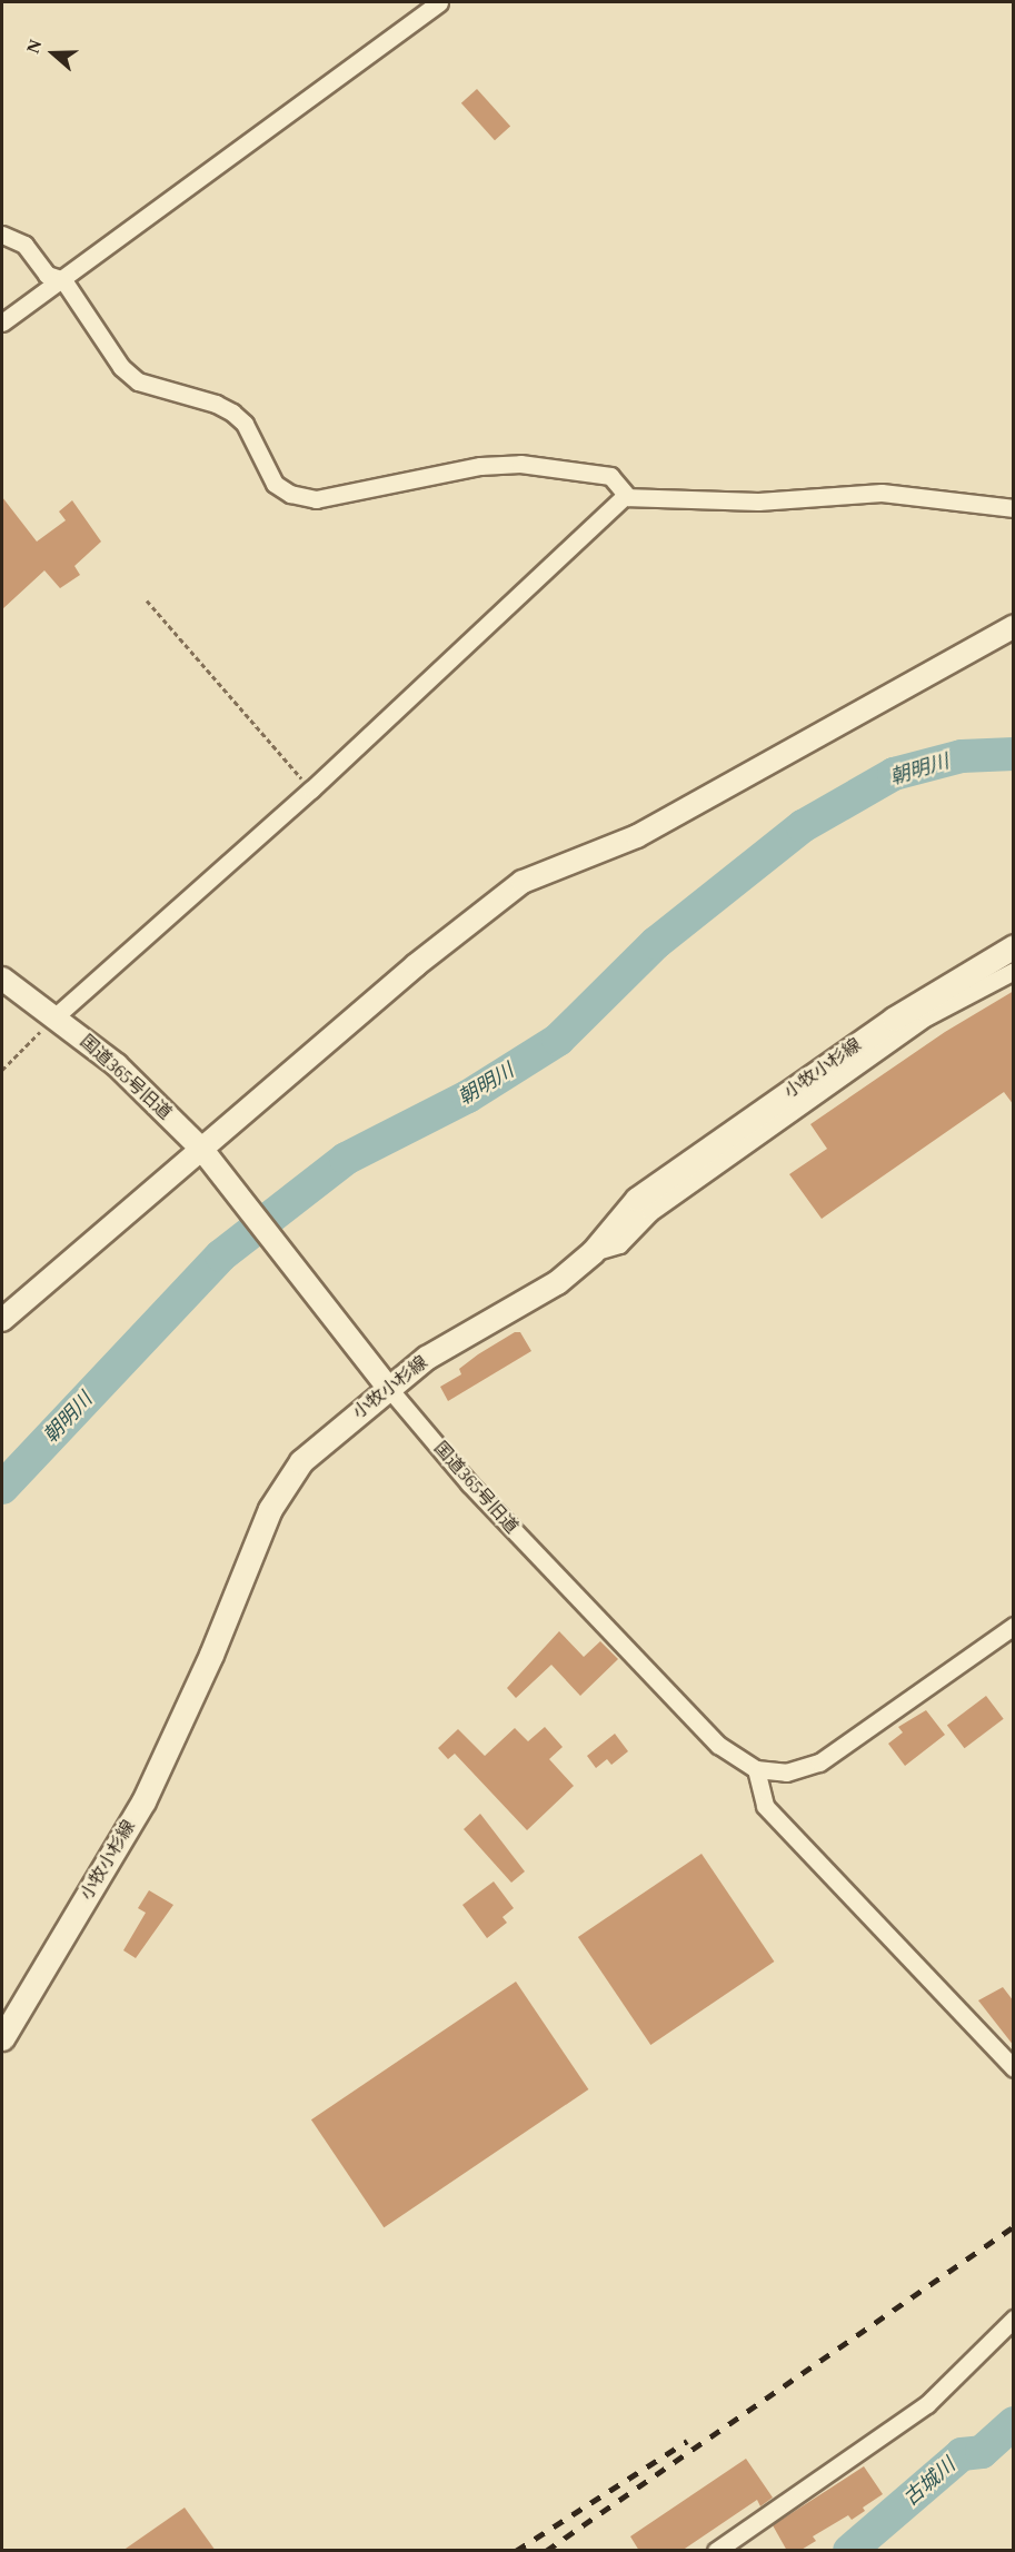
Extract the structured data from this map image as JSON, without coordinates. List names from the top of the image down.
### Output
{
  "streets": {
    "main road": ["小牧小杉線"],
    "street": ["国道365号旧道"]
  },
  "crossings": [
    ["小牧小杉線", "国道365号旧道"]
  ],
  "water": ["朝明川", "古城川"],
  "north": "left"
}
